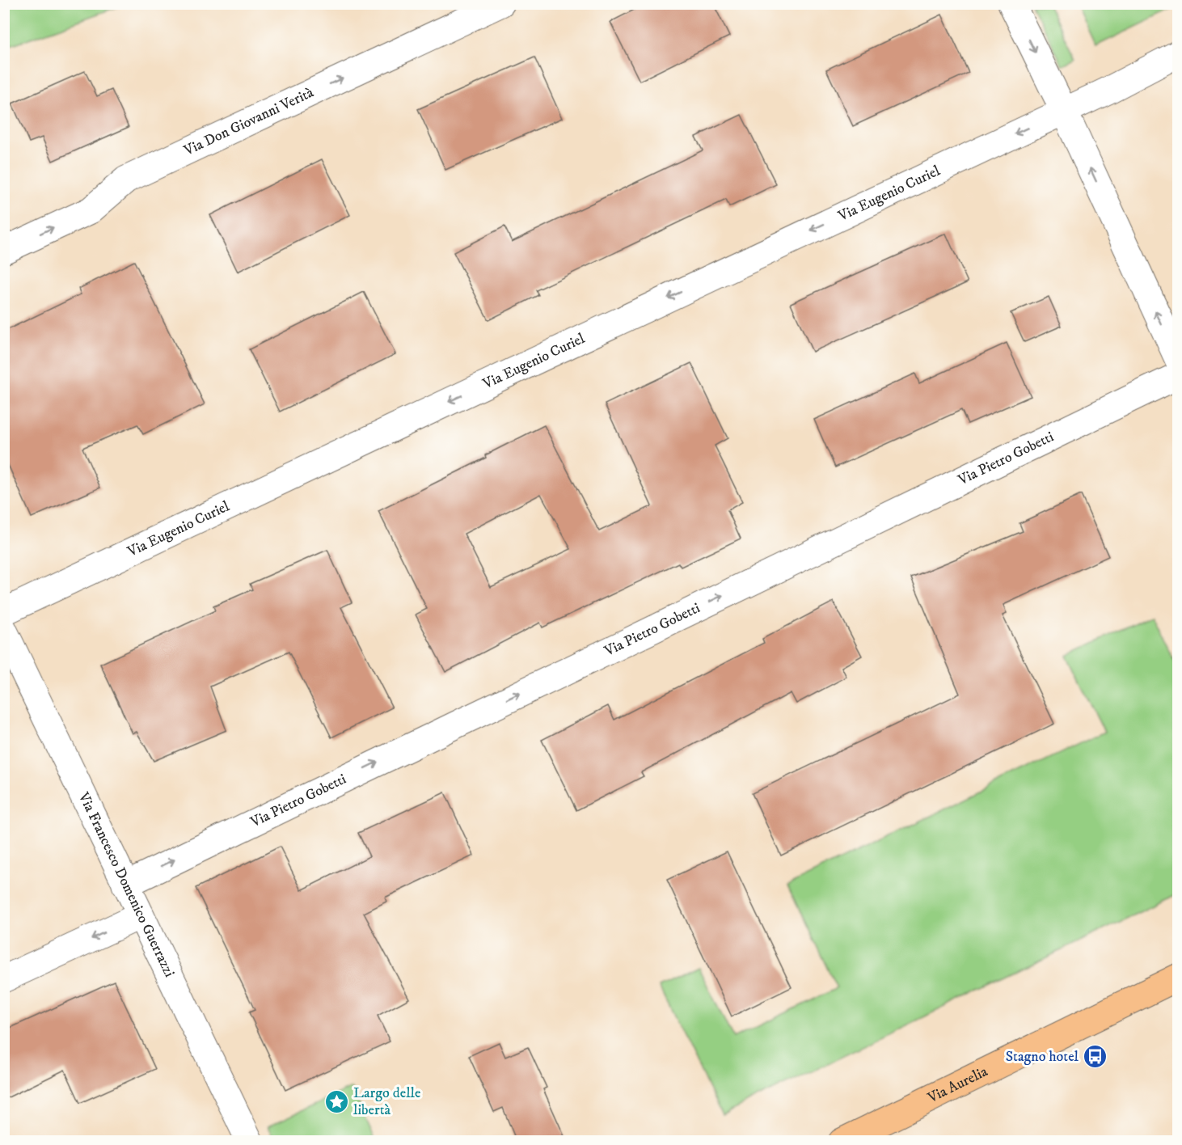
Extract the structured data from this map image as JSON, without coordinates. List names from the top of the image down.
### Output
{
  "streets": {
    "main road": ["Via Aurelia"],
    "street": [
      "Via Don Giovanni Verità",
      "Via Eugenio Curiel",
      "Via Pietro Gobetti",
      "Via Francesco Domenico Guerrazzi"
    ]
  },
  "crossings": [
    ["Via Pietro Gobetti", "Via Francesco Domenico Guerrazzi"]
  ],
  "one_way": ["Via Don Giovanni Verità", "Via Eugenio Curiel", "Via Pietro Gobetti"],
  "places": {
    "bus stop": ["Stagno hotel"],
    "place": ["Largo delle libertà"]
  }
}
